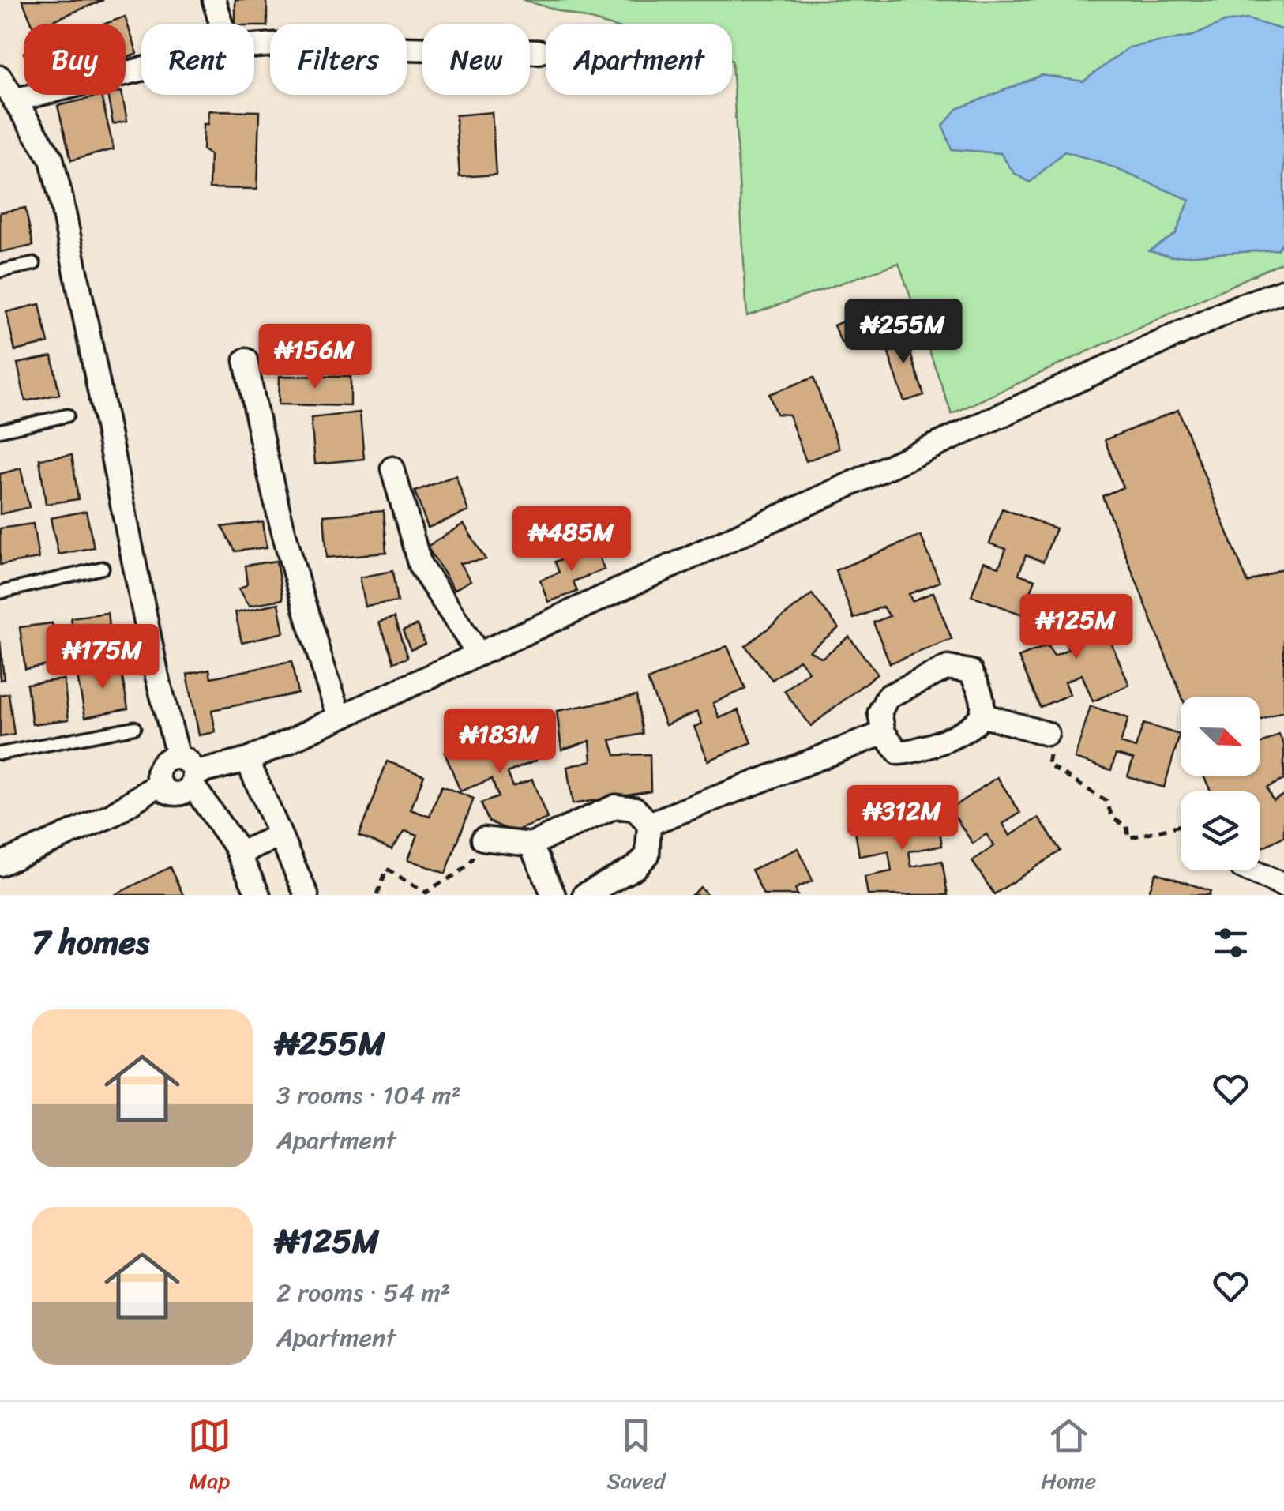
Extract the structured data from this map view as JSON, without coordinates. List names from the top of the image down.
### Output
{
  "north": "bottom right",
  "page": {
    "chip": [
      "Buy",
      "Rent",
      "Filters",
      "New",
      "Apartment"
    ],
    "price": [
      "₦255M",
      "₦156M",
      "₦485M",
      "₦125M",
      "₦175M",
      "₦183M",
      "₦312M"
    ],
    "heading": "7 homes",
    "list": [
      {
        "name": "₦255M",
        "note": "3 rooms · 104 m² · Apartment"
      },
      {
        "name": "₦125M",
        "note": "2 rooms · 54 m² · Apartment"
      }
    ],
    "tabs": ["Map", "Saved", "Home"]
  }
}
